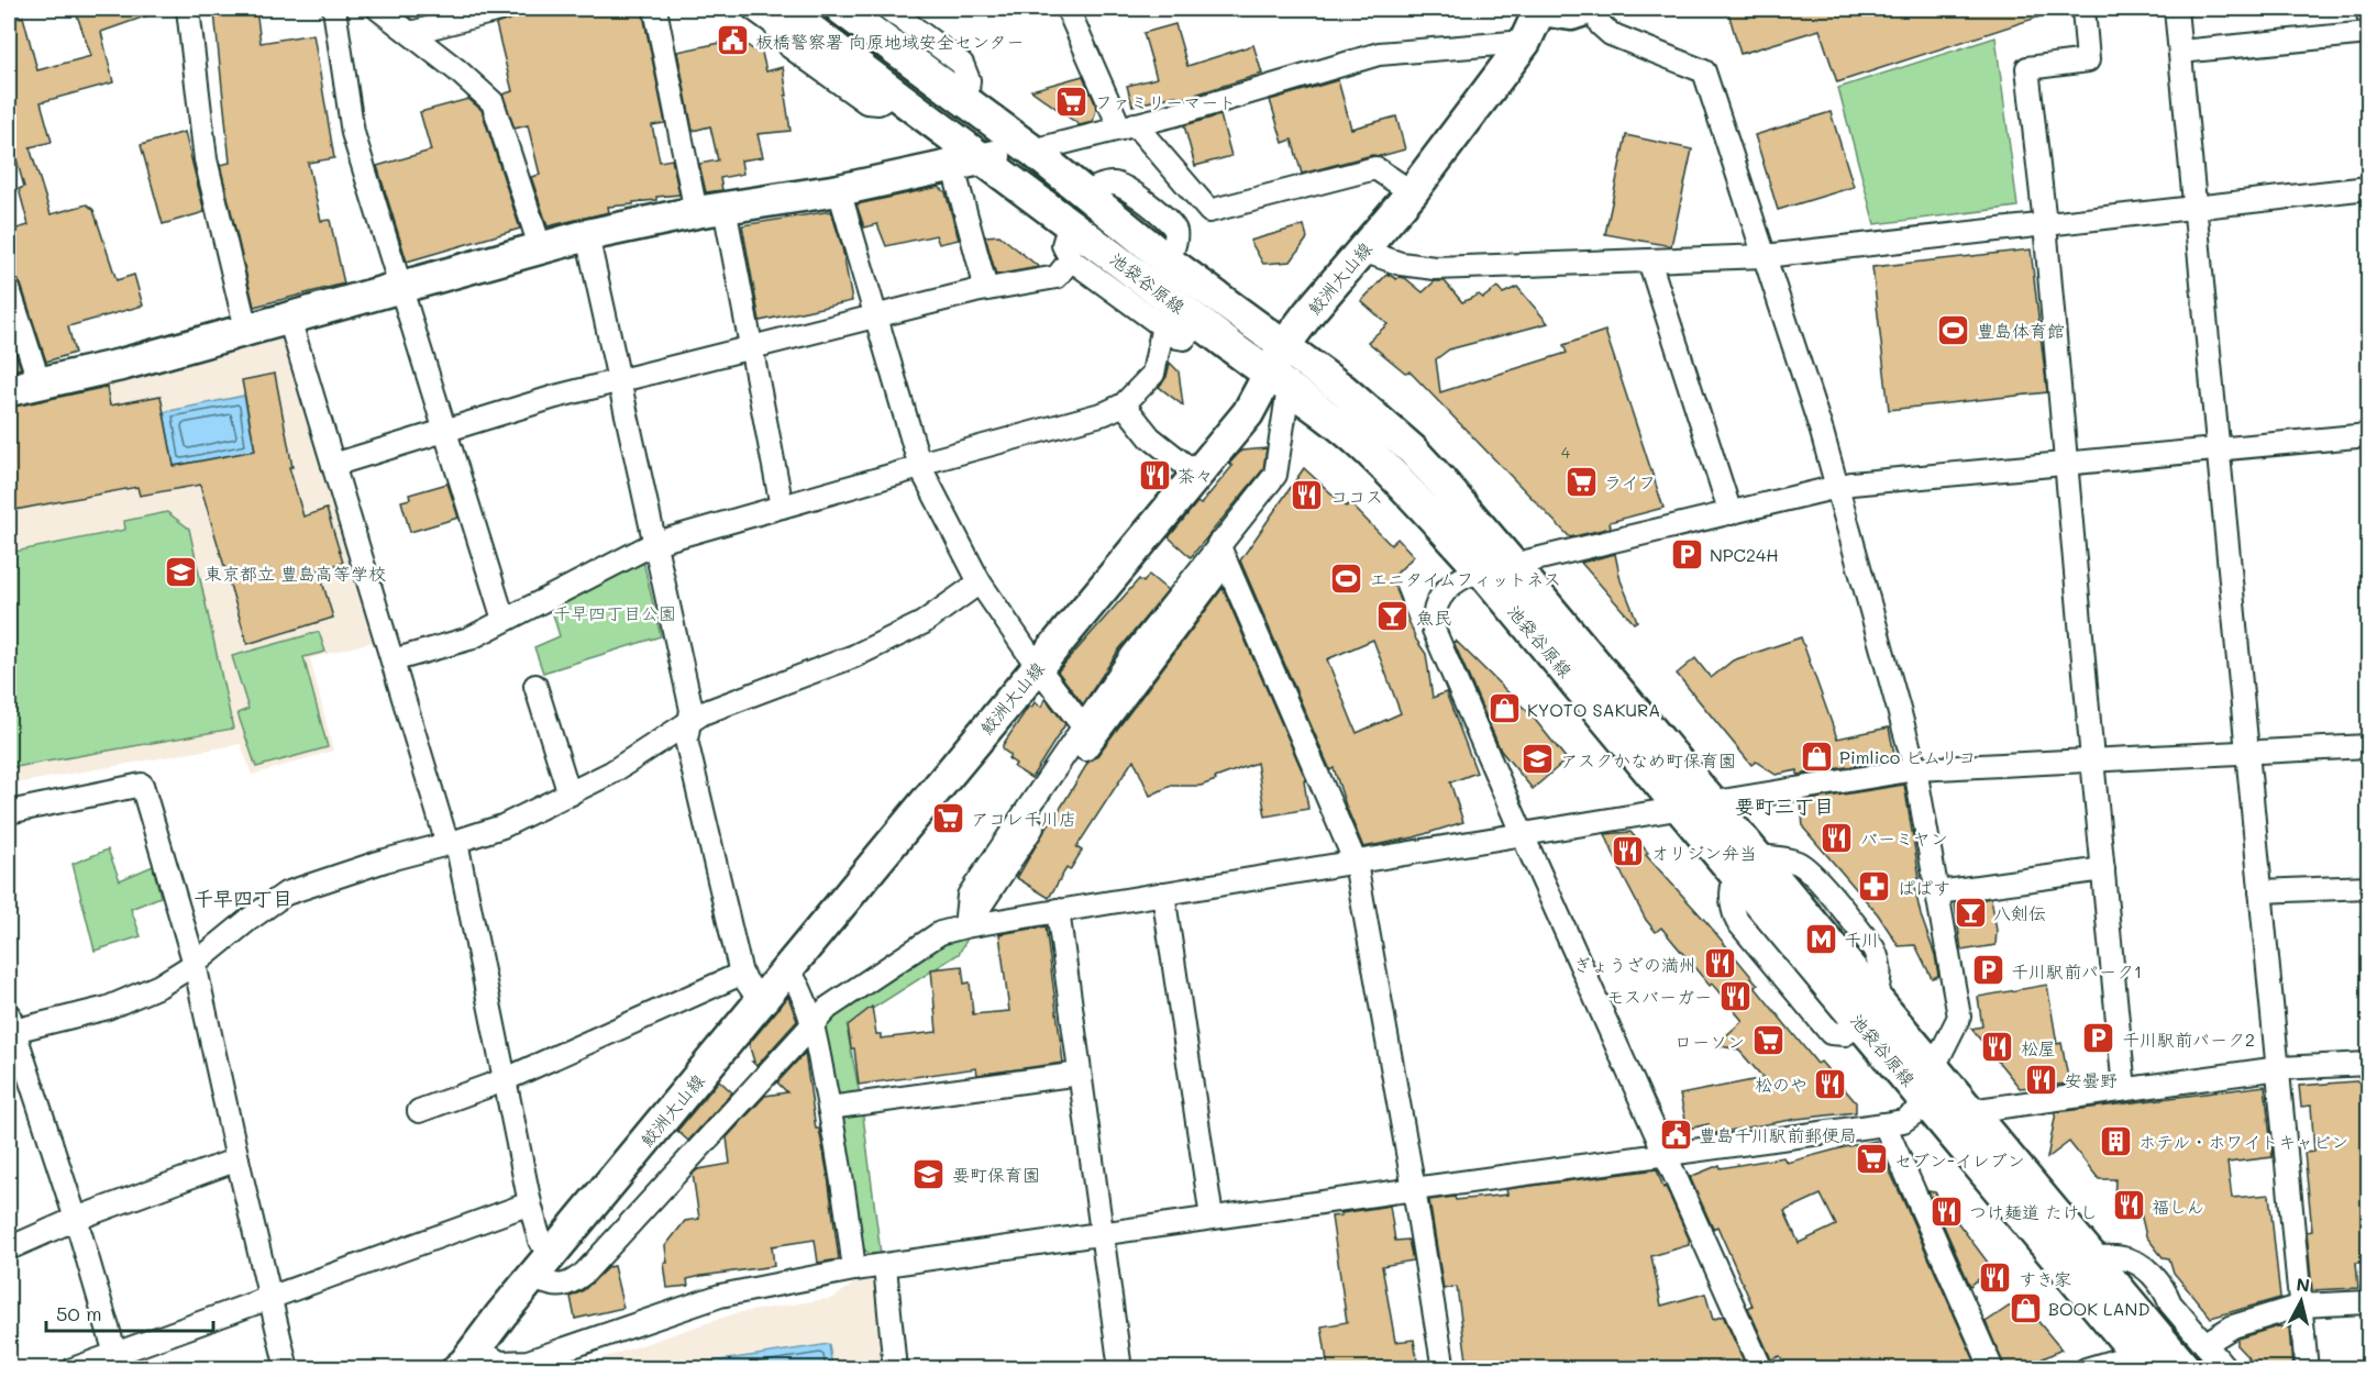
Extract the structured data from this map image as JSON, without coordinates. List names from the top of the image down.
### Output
{
  "streets": {
    "main road": ["鮫洲大山線", "池袋谷原線"]
  },
  "crossings": [
    ["鮫洲大山線", "池袋谷原線"]
  ],
  "districts": ["要町三丁目", "千早四丁目"],
  "parks": ["千早四丁目公園"],
  "places": {
    "public building": ["板橋警察署 向原地域安全センター", "豊島千川駅前郵便局"],
    "supermarket": [
      "ファミリーマート",
      "ライフ",
      "アコレ千川店",
      "ローソン",
      "セブン-イレブン"
    ],
    "sports": ["豊島体育館", "エニタイムフィットネス"],
    "restaurant": [
      "茶々",
      "ココス",
      "バーミヤン",
      "オリジン弁当",
      "ぎょうざの満州",
      "モスバーガー",
      "松屋",
      "安曇野",
      "松のや",
      "福しん",
      "つけ麺道 たけし",
      "すき家"
    ],
    "parking": ["NPC24H", "千川駅前パーク1", "千川駅前パーク2"],
    "school or university": ["東京都立 豊島高等学校", "アスクかなめ町保育園", "要町保育園"],
    "bar": ["魚民", "八剣伝"],
    "shop": ["KYOTO SAKURA", "Pimlico ピムリコ", "BOOK LAND"],
    "pharmacy": ["ぱぱす"],
    "metro station": ["千川"],
    "building": ["ホテル・ホワイトキャビン"]
  },
  "house_numbers": ["4"],
  "scale_bar": "50 m",
  "north": "top"
}
